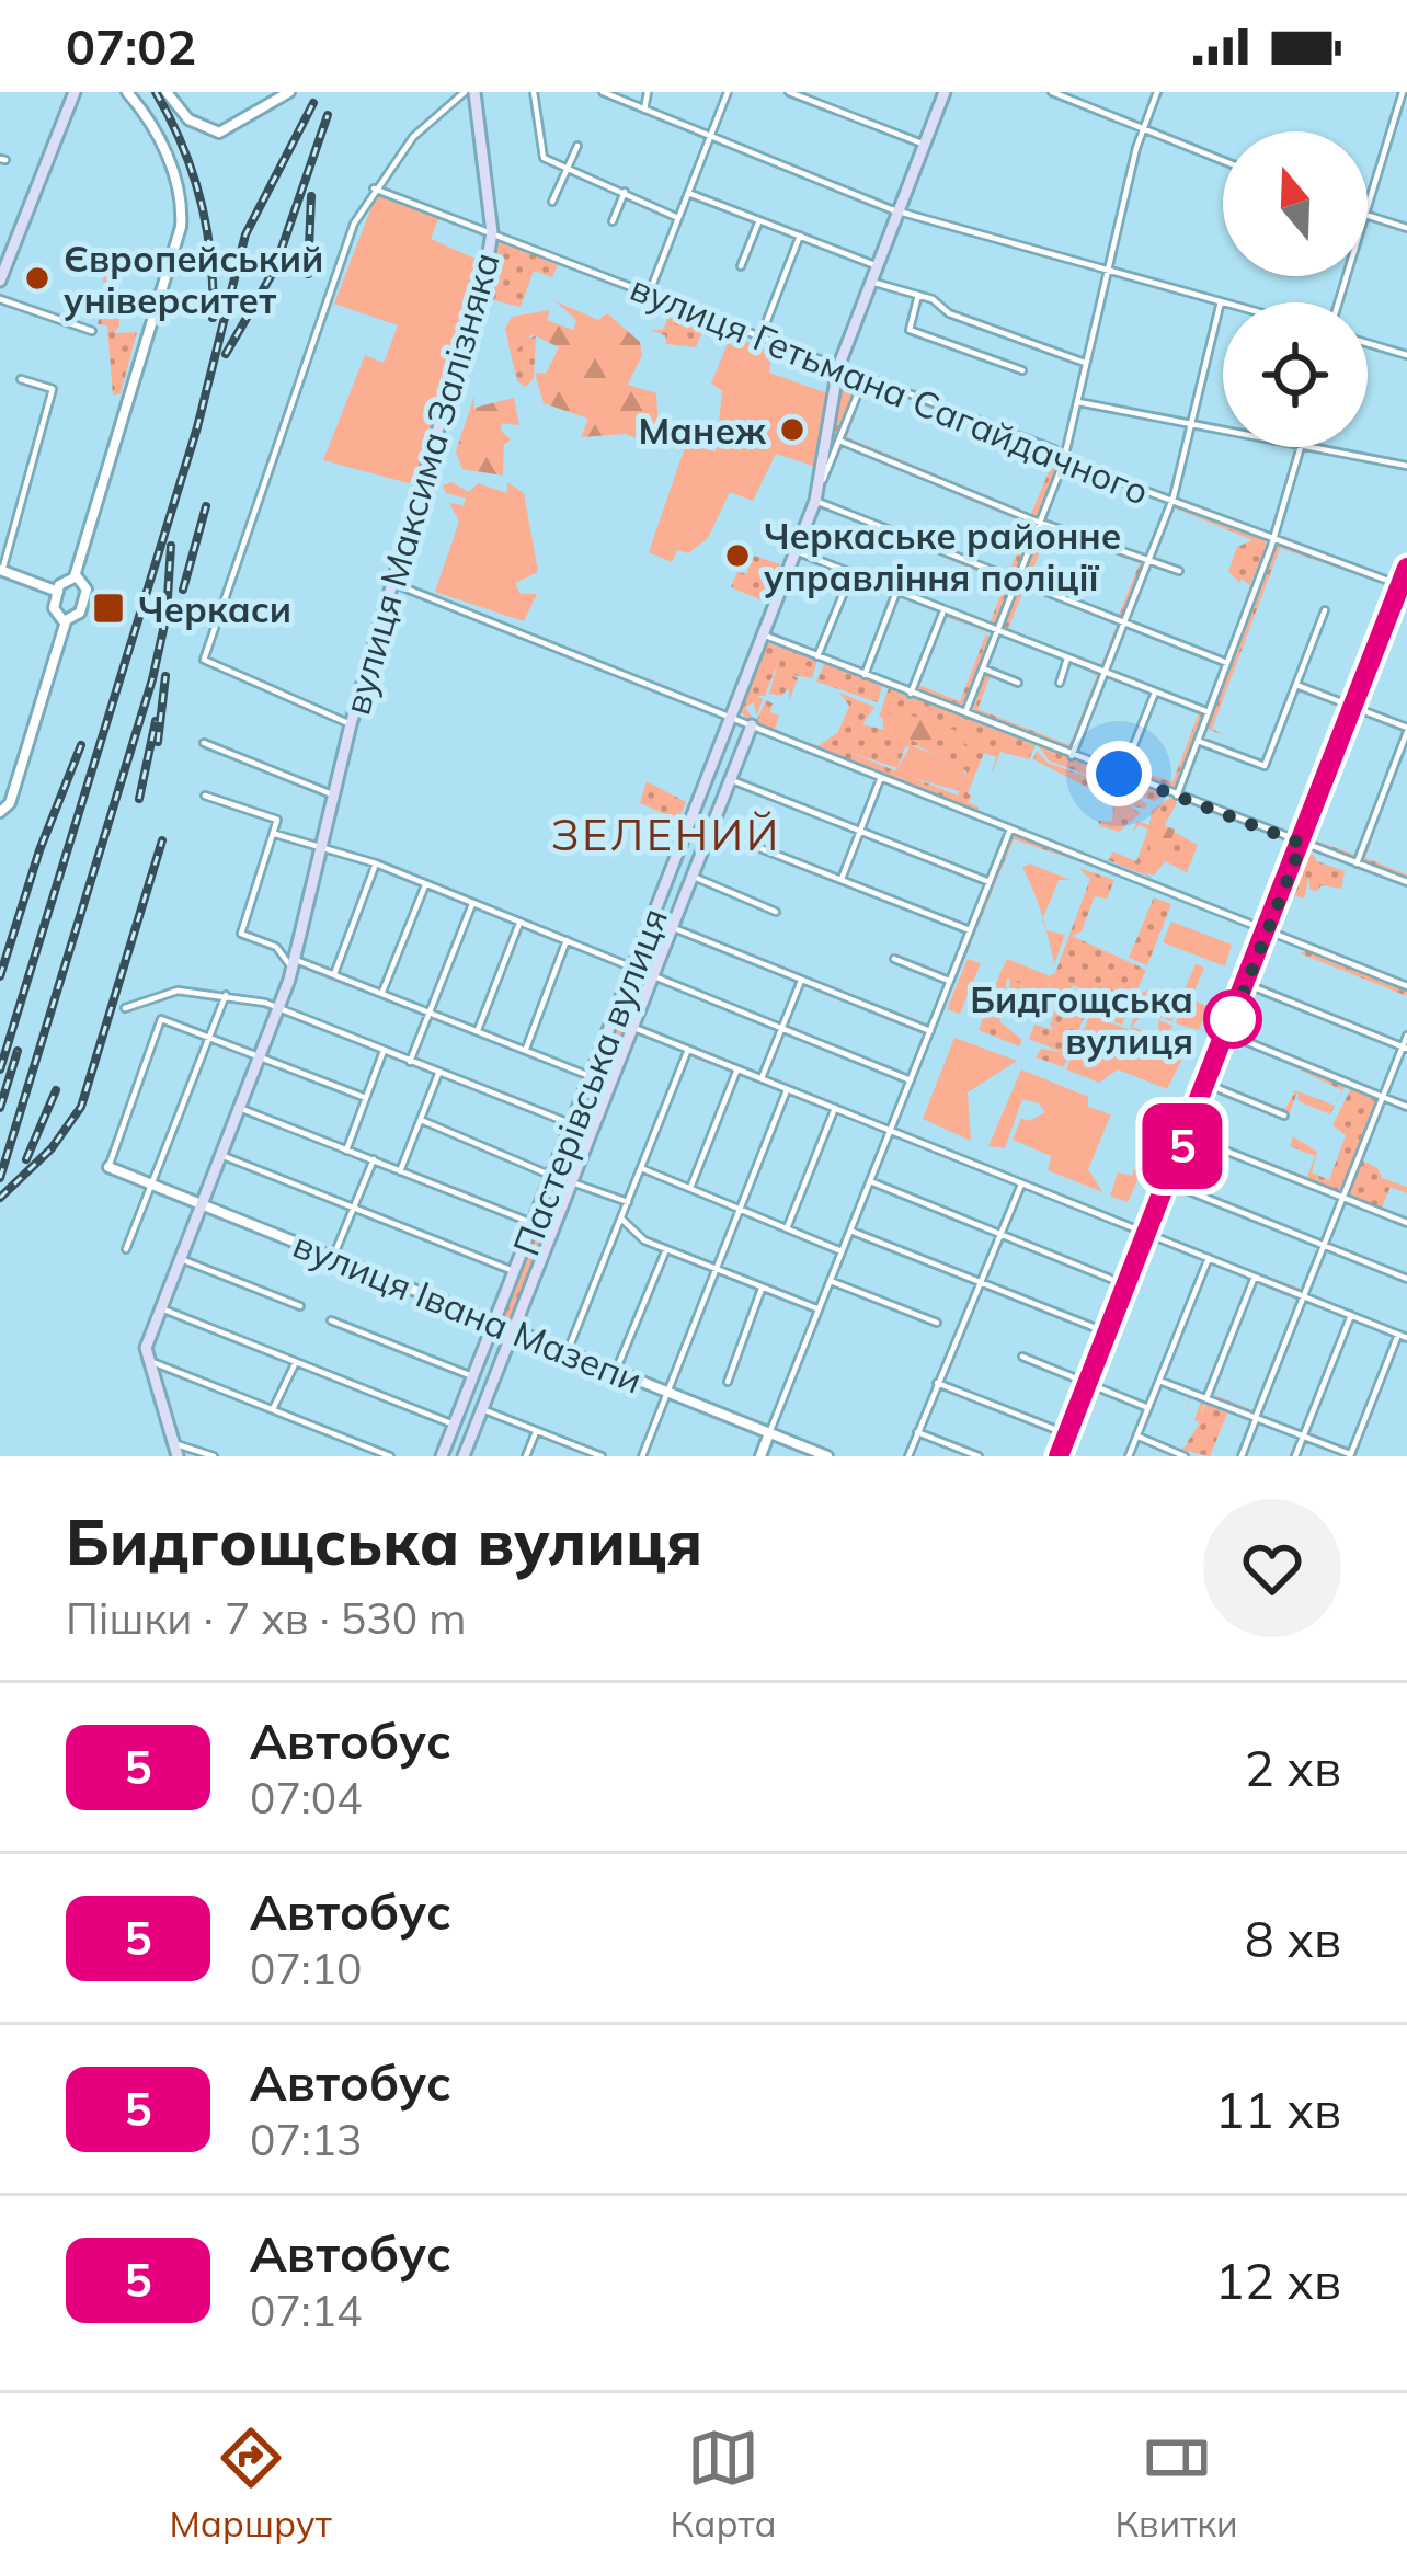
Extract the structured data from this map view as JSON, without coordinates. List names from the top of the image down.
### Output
{
  "streets": {
    "main road": ["вулиця Максима Залізняка", "Пастерівська вулиця"],
    "street": ["вулиця Гетьмана Сагайдачного", "вулиця Івана Мазепи"]
  },
  "crossings": [
    ["вулиця Гетьмана Сагайдачного", "вулиця Максима Залізняка"],
    ["вулиця Гетьмана Сагайдачного", "Пастерівська вулиця"],
    ["вулиця Максима Залізняка", "вулиця Івана Мазепи"],
    ["Пастерівська вулиця", "вулиця Івана Мазепи"]
  ],
  "districts": ["ЗЕЛЕНИЙ"],
  "places": {
    "other": [
      "Європейський університет",
      "Манеж",
      "Черкаське районне управління поліції",
      "Бидгощська вулиця"
    ],
    "transit": ["Черкаси"]
  },
  "lines": ["bus line 5"],
  "north": "top",
  "page": {
    "status": "07:02",
    "on_map": "5",
    "heading": ["Бидгощська вулиця", "Пішки · 7 хв · 530 m"],
    "list": [
      {
        "mark": "5",
        "name": "Автобус",
        "note": "07:04",
        "value": "2 хв"
      },
      {
        "mark": "5",
        "name": "Автобус",
        "note": "07:10",
        "value": "8 хв"
      },
      {
        "mark": "5",
        "name": "Автобус",
        "note": "07:13",
        "value": "11 хв"
      },
      {
        "mark": "5",
        "name": "Автобус",
        "note": "07:14",
        "value": "12 хв"
      }
    ],
    "tabs": ["Маршрут", "Карта", "Квитки"]
  }
}
